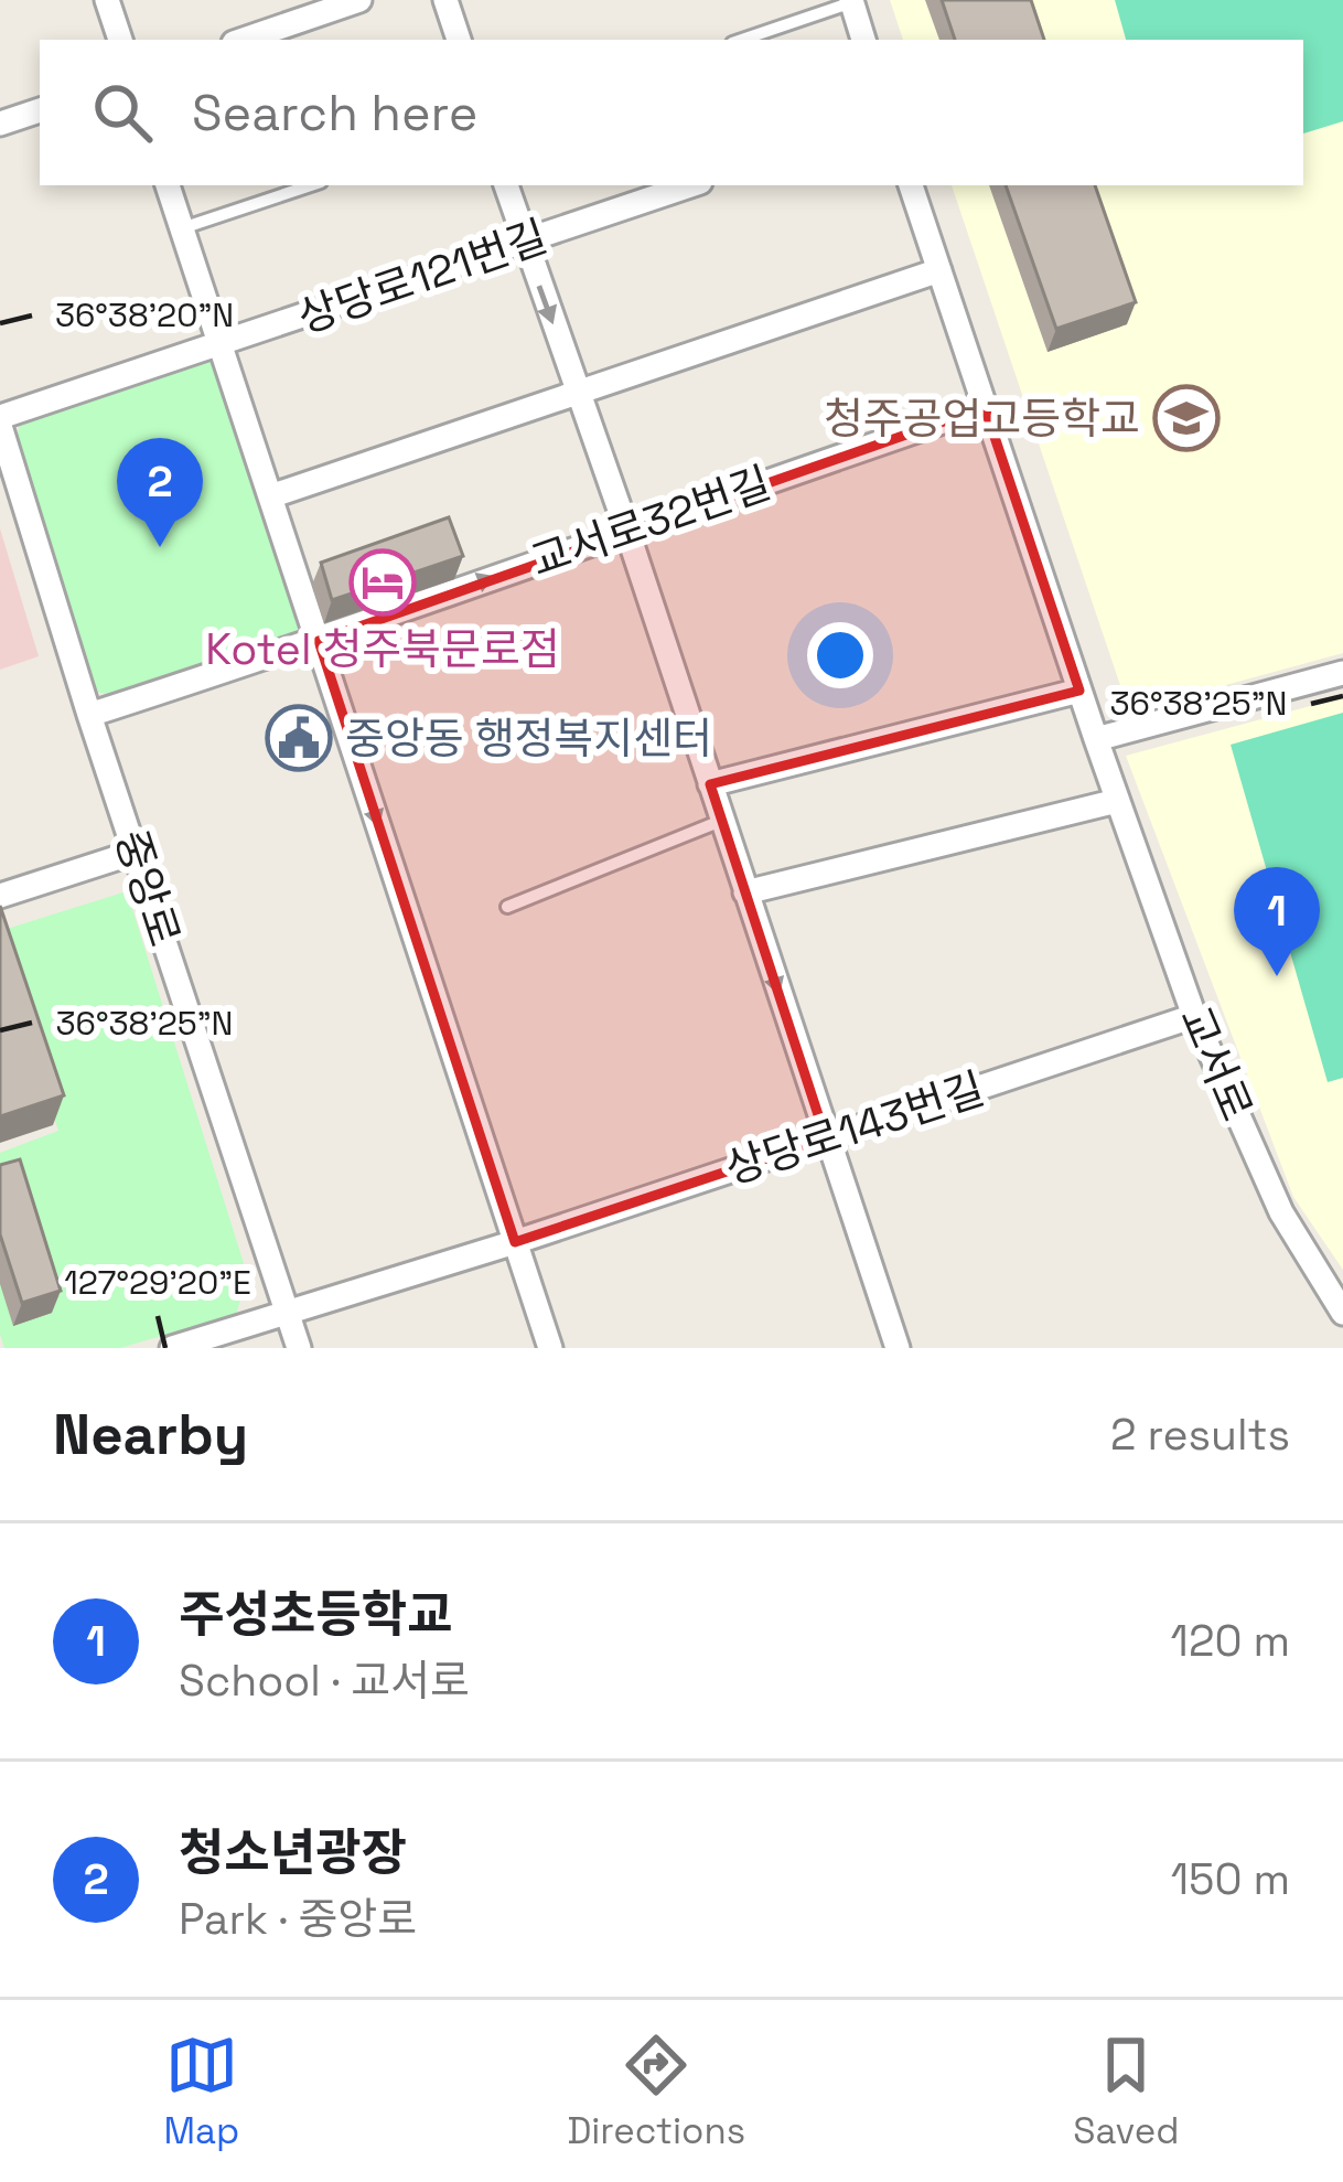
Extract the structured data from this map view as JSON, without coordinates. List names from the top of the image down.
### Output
{
  "streets": {
    "street": [
      "상당로121번길",
      "교서로32번길",
      "중앙로",
      "교서로",
      "상당로143번길"
    ]
  },
  "crossings": [
    ["상당로121번길", "중앙로"],
    ["교서로32번길", "중앙로"],
    ["교서로32번길", "교서로"],
    ["중앙로", "상당로143번길"],
    ["교서로", "상당로143번길"]
  ],
  "places": {
    "school or university": ["청주공업고등학교"],
    "hotel": ["Kotel 청주북문로점"],
    "public building": ["중앙동 행정복지센터"]
  },
  "page": {
    "search": "Search here",
    "pins": ["2", "1"],
    "heading": ["Nearby", "2 results"],
    "list": [
      {
        "mark": "1",
        "name": "주성초등학교",
        "note": "School · 교서로",
        "value": "120 m"
      },
      {
        "mark": "2",
        "name": "청소년광장",
        "note": "Park · 중앙로",
        "value": "150 m"
      }
    ],
    "nav": ["Map", "Directions", "Saved"]
  },
  "coordinates": ["36°38'20\"N", "36°38'25\"N", "127°29'20\"E"]
}
